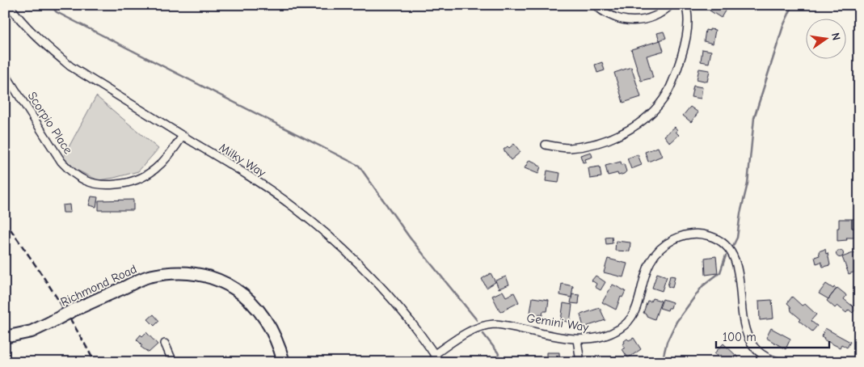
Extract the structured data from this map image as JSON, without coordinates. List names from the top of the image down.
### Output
{
  "streets": {
    "highway": ["Richmond Road"],
    "street": ["Scorpio Place", "Milky Way", "Gemini Way"]
  },
  "crossings": [
    ["Scorpio Place", "Milky Way"],
    ["Milky Way", "Gemini Way"]
  ],
  "scale_bar": "100 m",
  "north": "right"
}
